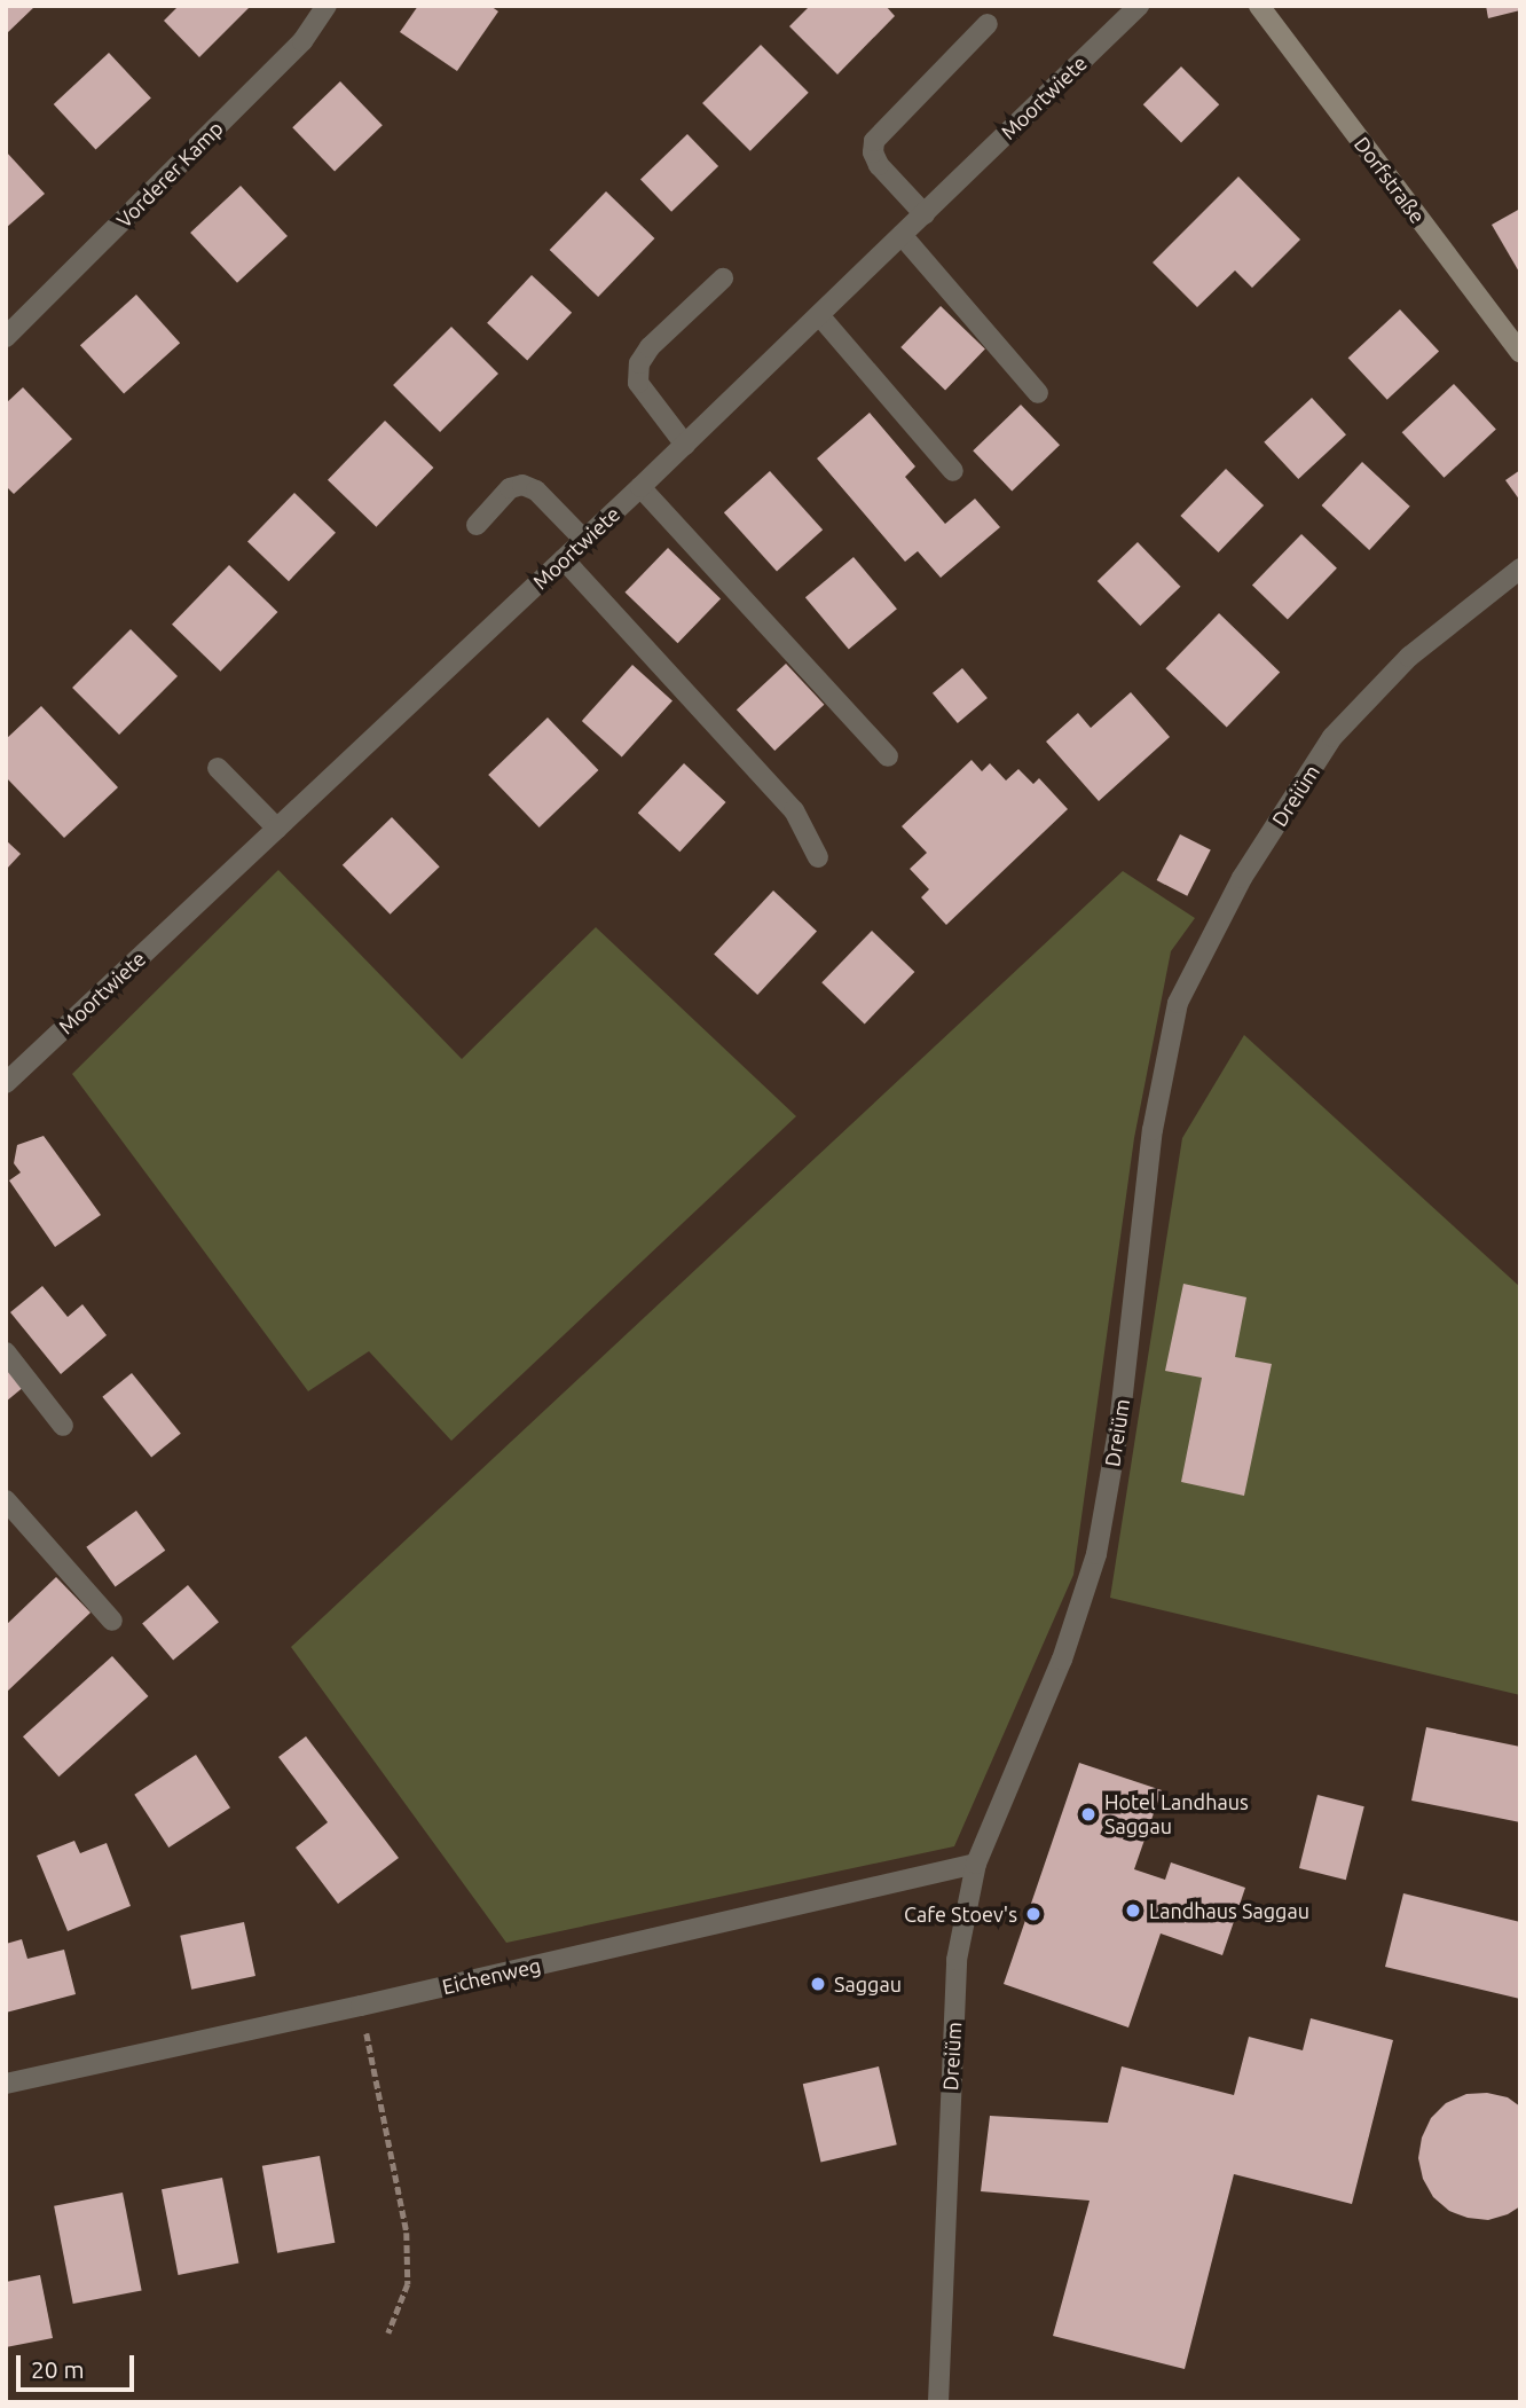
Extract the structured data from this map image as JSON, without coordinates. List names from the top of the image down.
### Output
{
  "streets": {
    "street": [
      "Moortwiete",
      "Vorderer Kamp",
      "Dorfstraße",
      "Dreiüm",
      "Eichenweg"
    ]
  },
  "crossings": [
    ["Dreiüm", "Eichenweg"]
  ],
  "places": [
    "Hotel Landhaus Saggau",
    "Landhaus Saggau",
    "Cafe Stoev's",
    "Saggau"
  ],
  "scale_bar": "20 m"
}
